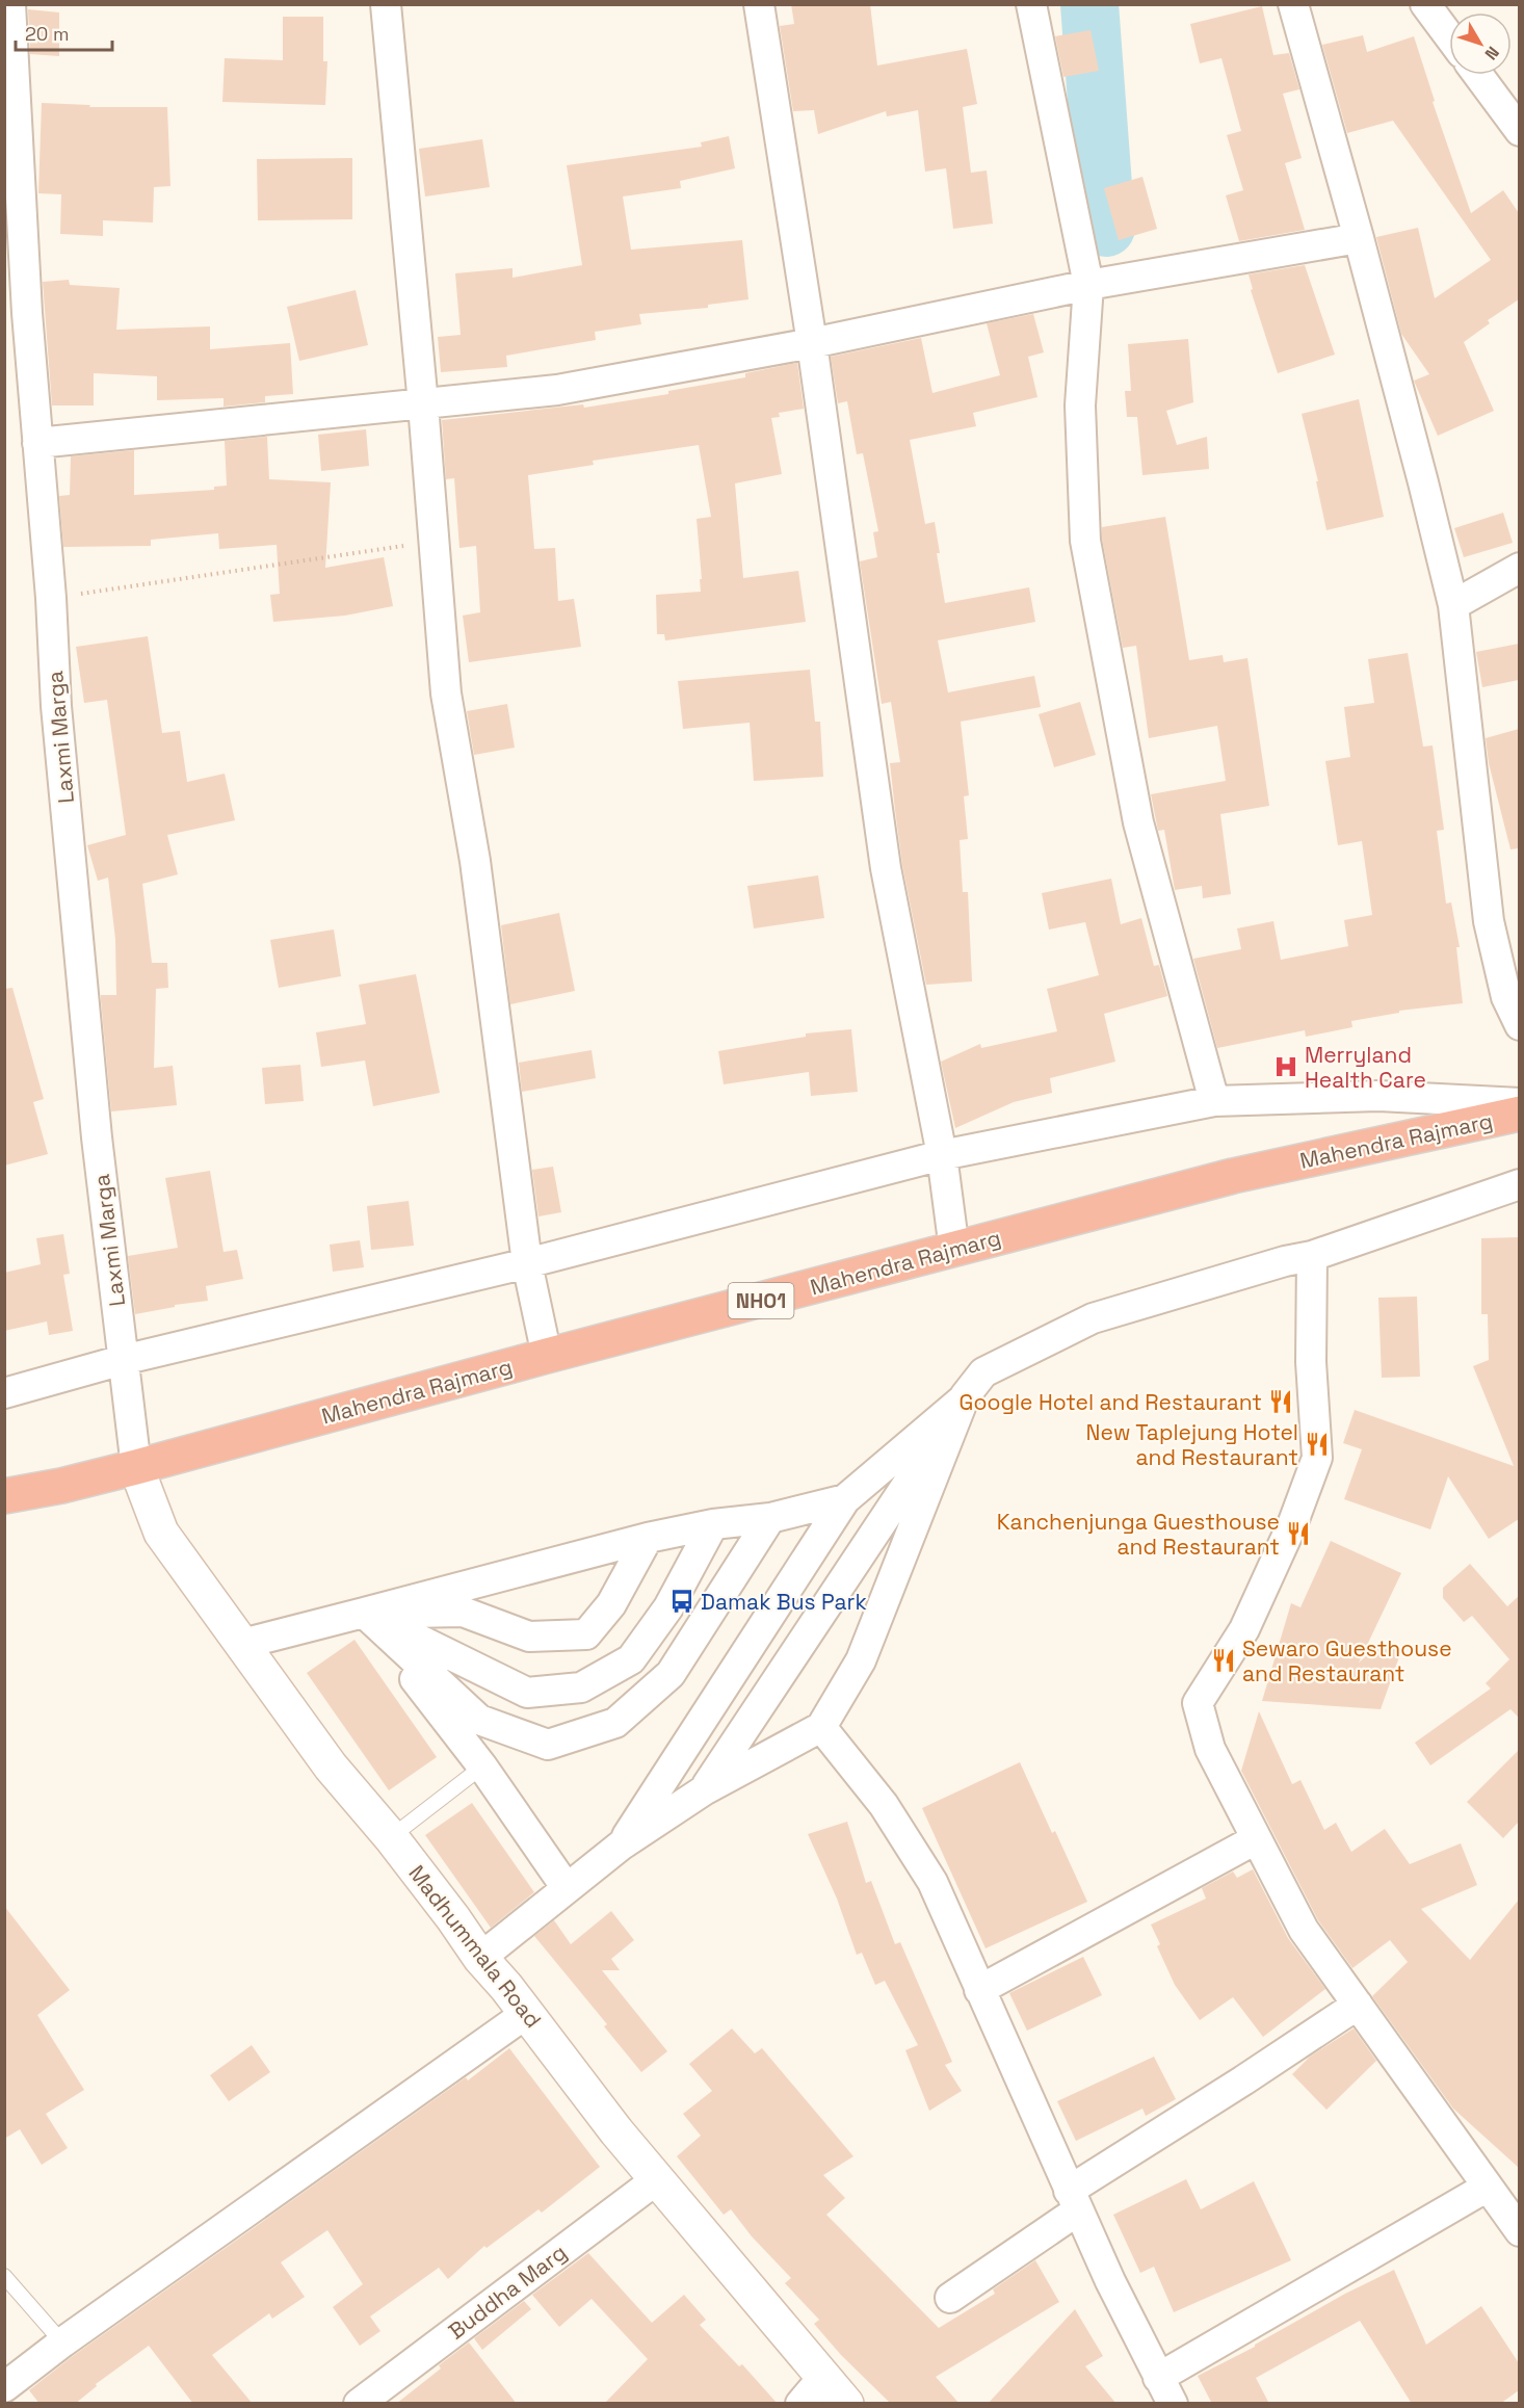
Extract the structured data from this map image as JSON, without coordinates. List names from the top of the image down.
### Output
{
  "streets": {
    "highway": ["Mahendra Rajmarg", "NH01"],
    "street": ["Laxmi Marga", "Madhummala Road", "Buddha Marg"]
  },
  "crossings": [
    ["Laxmi Marga", "Mahendra Rajmarg"],
    ["Laxmi Marga", "Madhummala Road"],
    ["Mahendra Rajmarg", "Madhummala Road"],
    ["Madhummala Road", "Buddha Marg"]
  ],
  "places": {
    "hospital": ["Merryland Health Care"],
    "restaurant": [
      "Google Hotel and Restaurant",
      "New Taplejung Hotel and Restaurant",
      "Kanchenjunga Guesthouse and Restaurant",
      "Sewaro Guesthouse and Restaurant"
    ],
    "bus stop": ["Damak Bus Park"]
  },
  "scale_bar": "20 m",
  "north": "bottom right"
}
